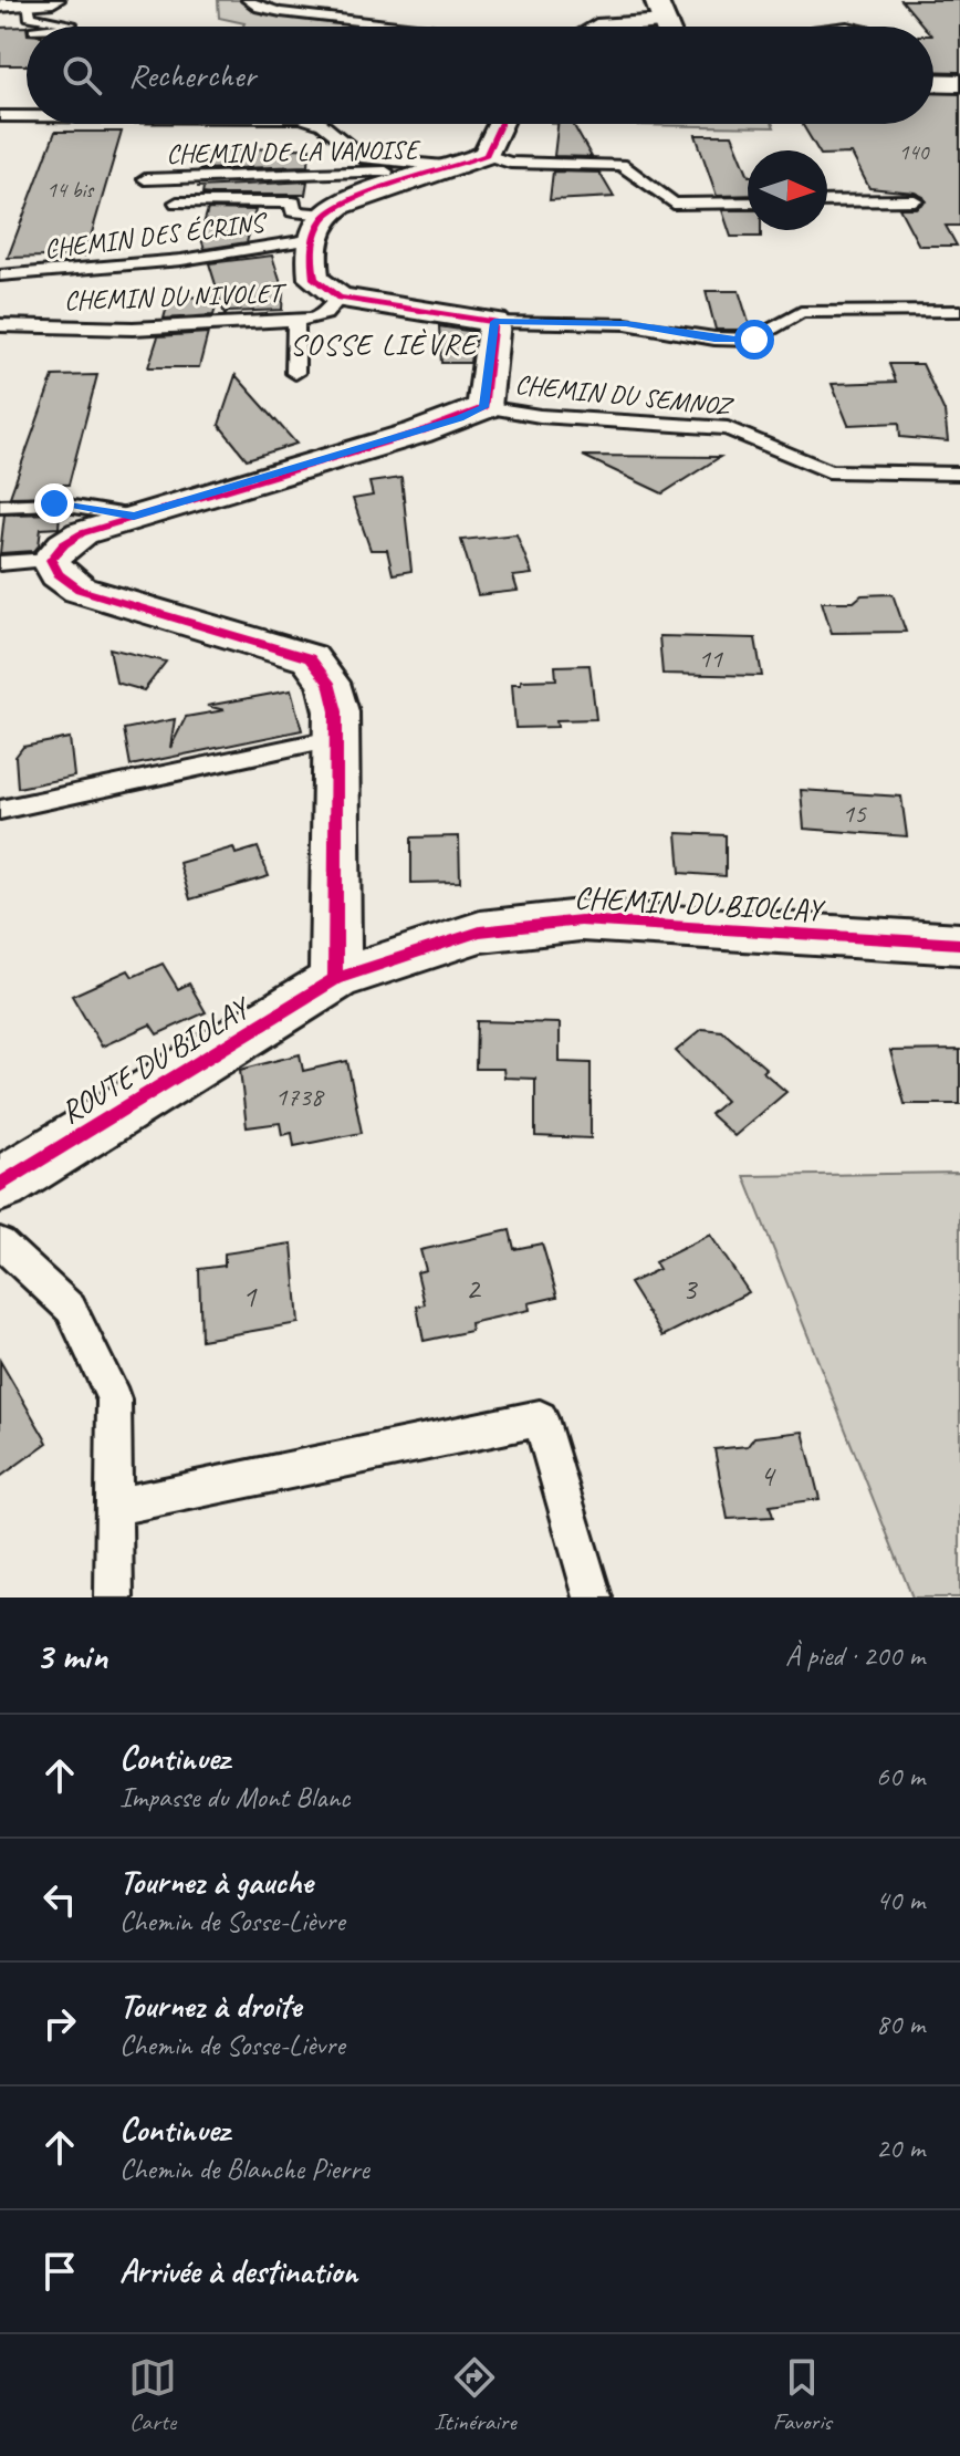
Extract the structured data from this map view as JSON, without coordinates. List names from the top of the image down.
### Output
{
  "streets": {
    "street": ["CHEMIN DU BIOLLAY", "ROUTE DU BIOLAY"],
    "lane": [
      "CHEMIN DE LA VANOISE",
      "CHEMIN DES ÉCRINS",
      "CHEMIN DU NIVOLET",
      "CHEMIN DU SEMNOZ"
    ]
  },
  "crossings": [
    ["CHEMIN DU BIOLLAY", "ROUTE DU BIOLAY"]
  ],
  "districts": ["SOSSE LIÈVRE"],
  "house_numbers": [
    "140",
    "14 bis",
    "11",
    "15",
    "1738",
    "2",
    "3",
    "1",
    "4"
  ],
  "north": "right",
  "page": {
    "search": "Rechercher",
    "heading": ["3 min", "À pied · 200 m"],
    "list": [
      ["Continuez", "Impasse du Mont Blanc", "60 m"],
      ["Tournez à gauche", "Chemin de Sosse-Lièvre", "40 m"],
      ["Tournez à droite", "Chemin de Sosse-Lièvre", "80 m"],
      ["Continuez", "Chemin de Blanche Pierre", "20 m"],
      "Arrivée à destination"
    ],
    "nav": ["Carte", "Itinéraire", "Favoris"]
  }
}
